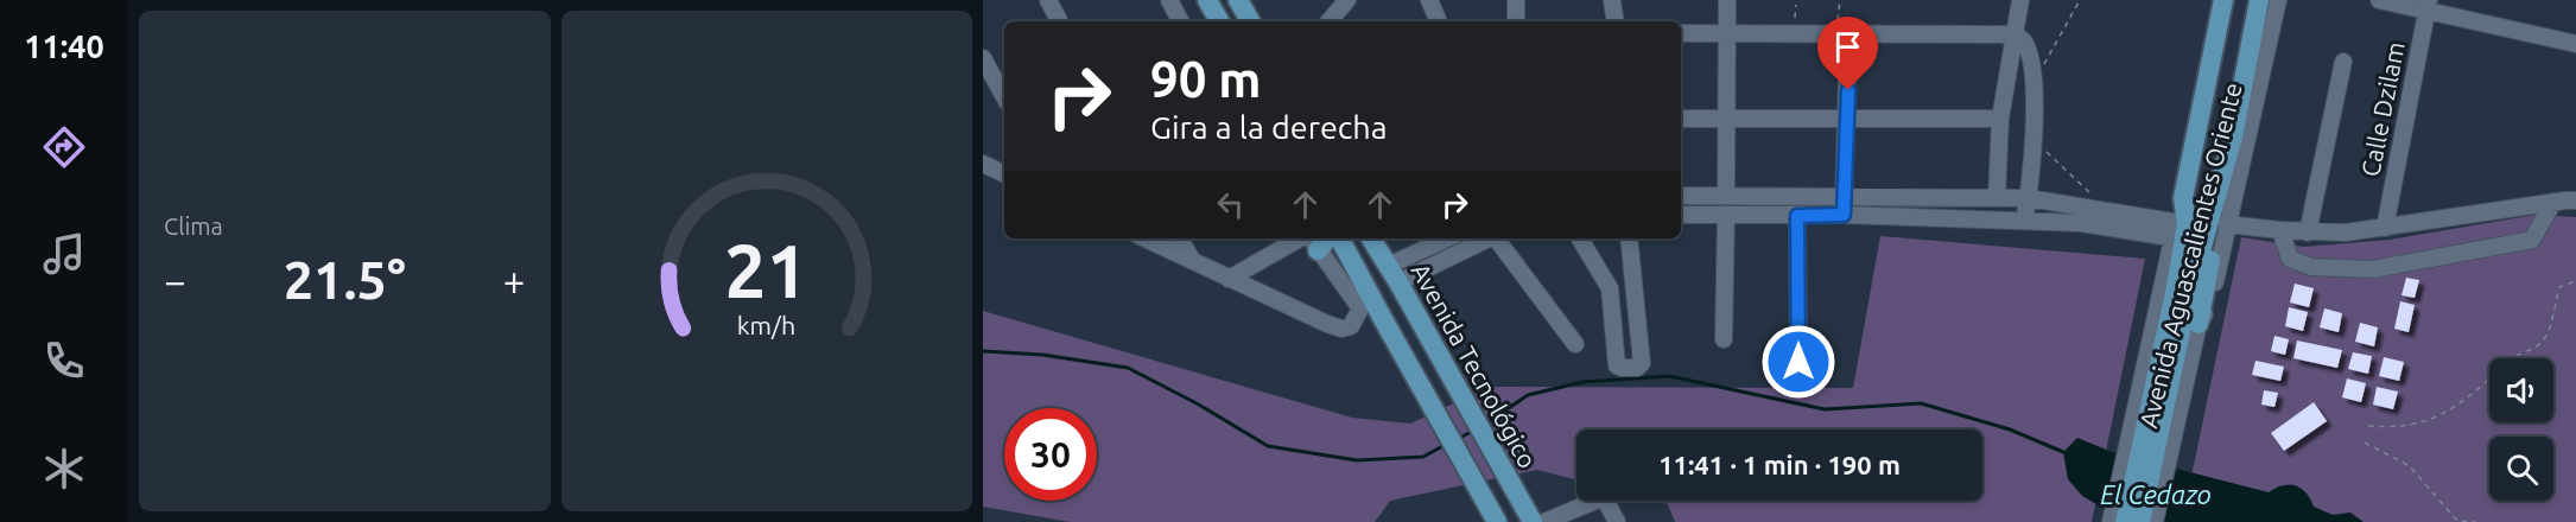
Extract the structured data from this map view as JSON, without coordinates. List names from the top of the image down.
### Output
{
  "streets": {
    "main road": ["Avenida Aguascalientes Oriente", "Avenida Tecnológico"],
    "street": ["Calle Dzilam"]
  },
  "water": ["El Cedazo"],
  "page": {
    "tabs": "11:40",
    "tile": "Clima",
    "turn": ["90 m", "Gira a la derecha"],
    "heat": ["−", "21.5°", "+"],
    "limit": "30",
    "trip": "11:41 · 1 min · 190 m",
    "gauge": ["21", "km/h"]
  }
}
